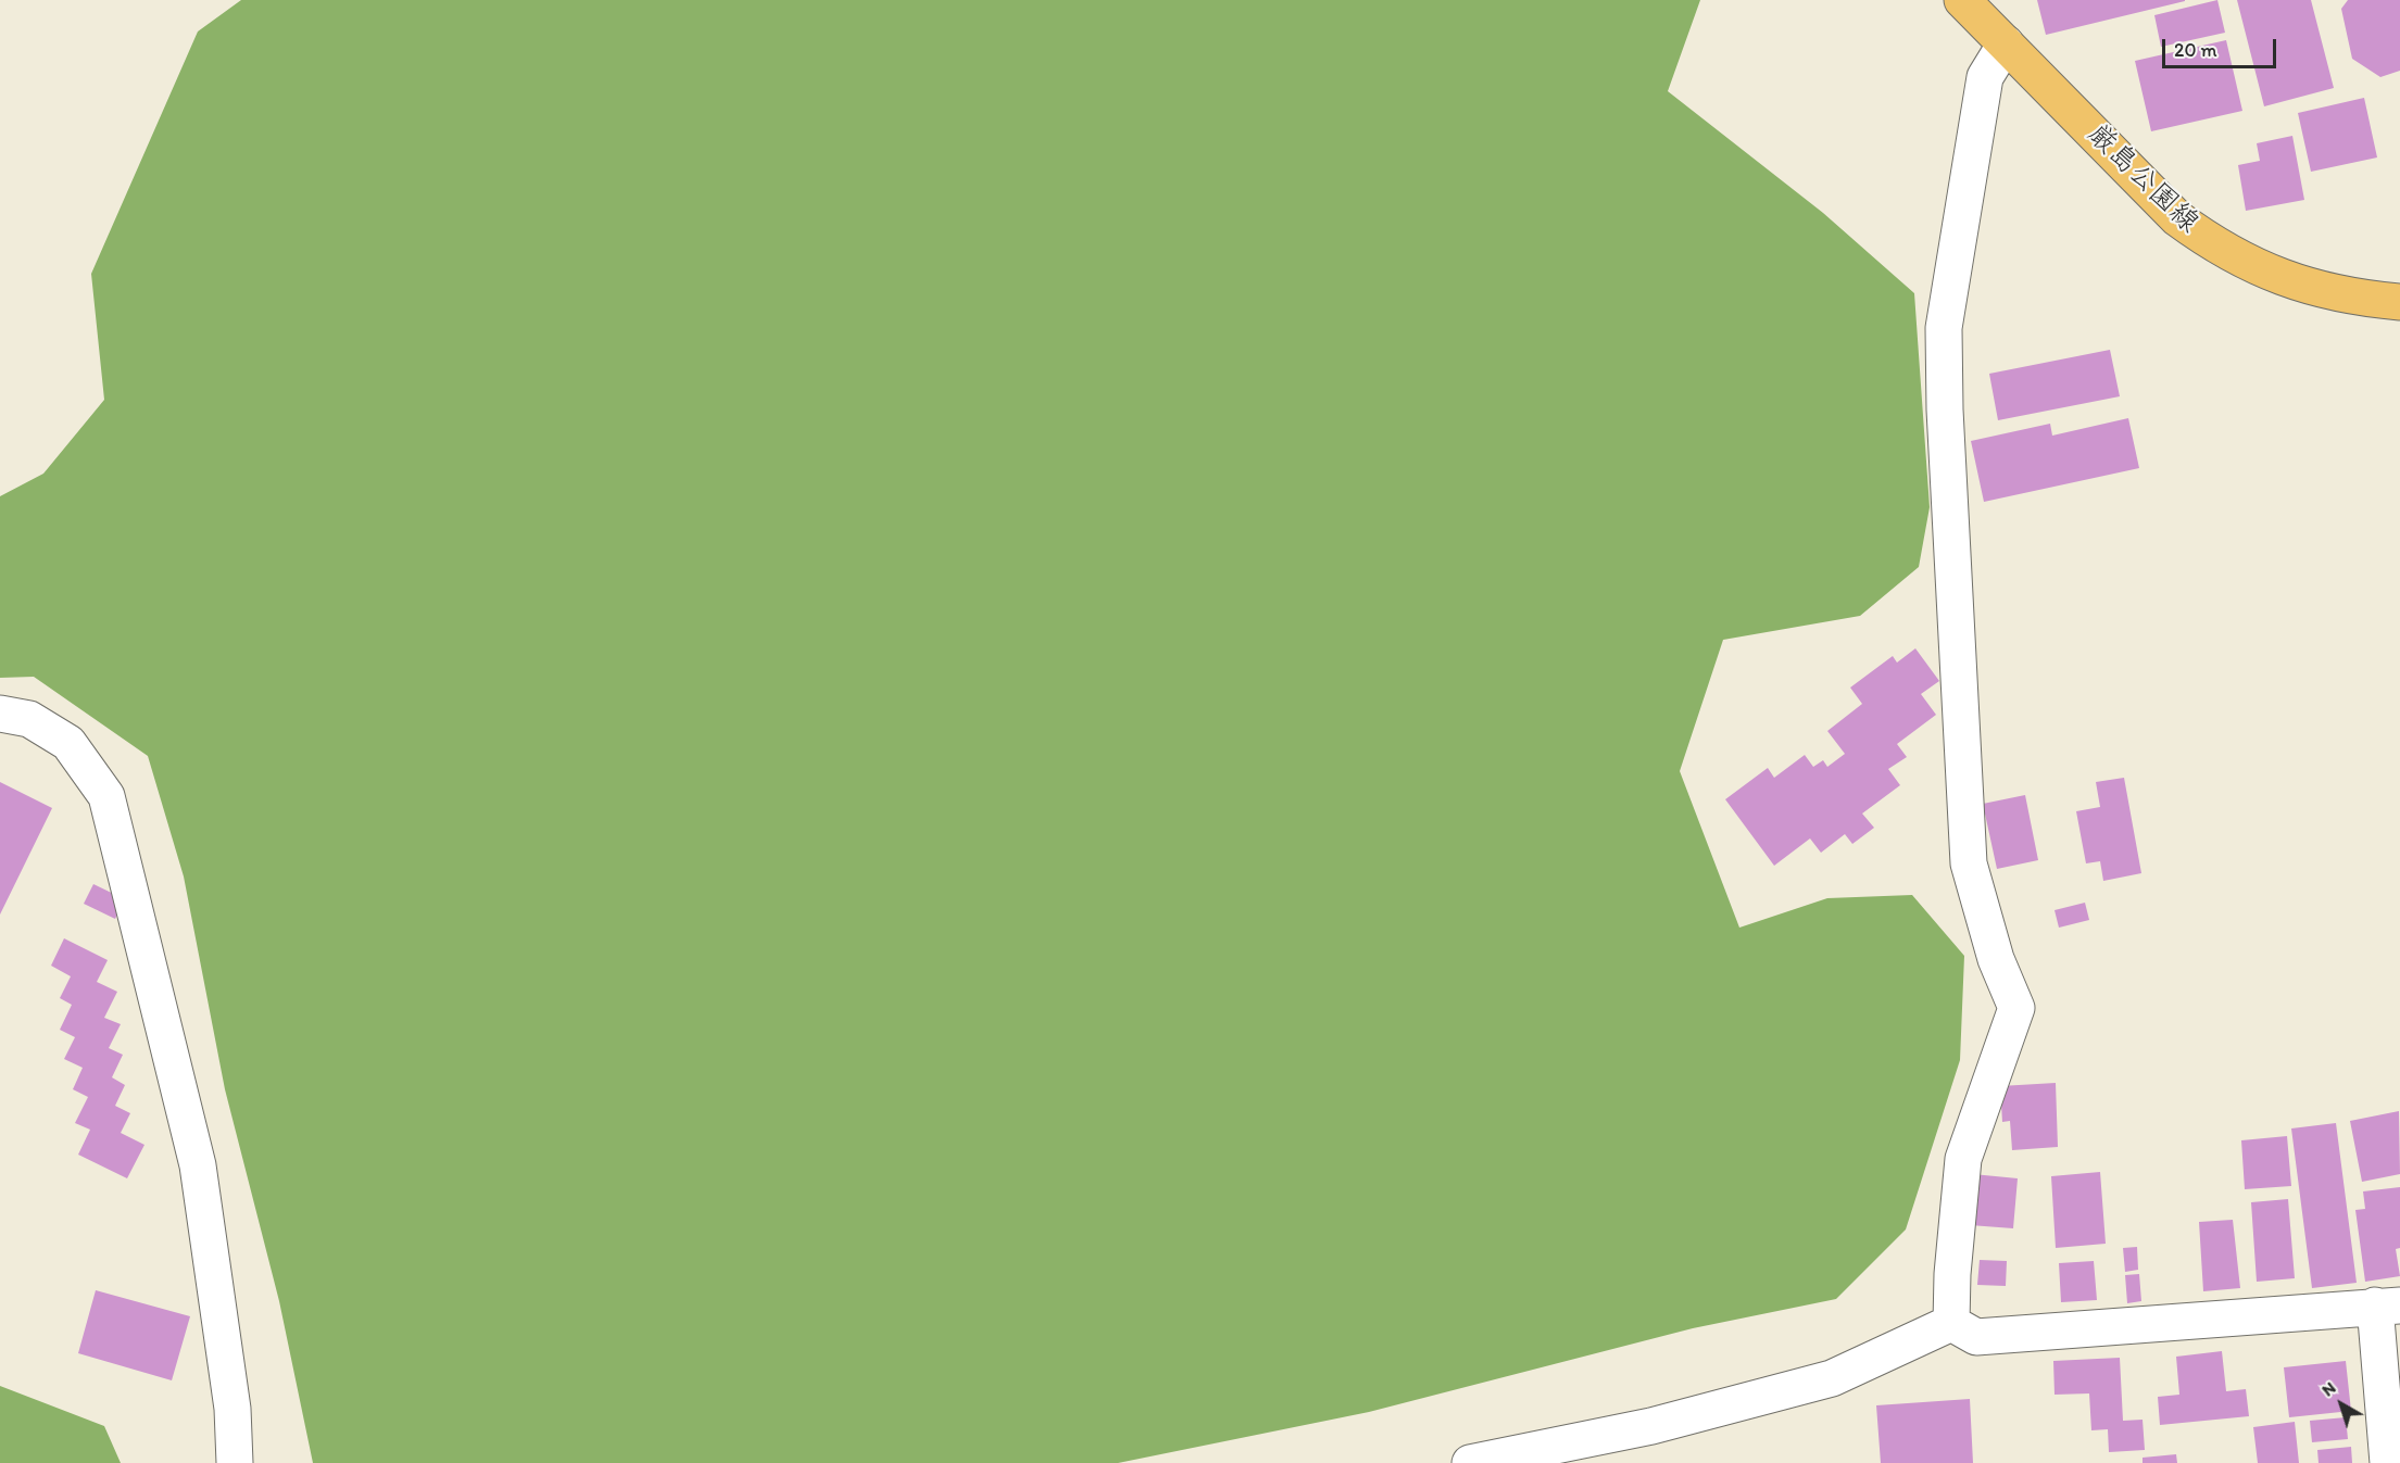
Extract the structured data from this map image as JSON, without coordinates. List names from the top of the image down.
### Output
{
  "streets": {
    "main road": ["厳島公園線"]
  },
  "scale_bar": "20 m",
  "north": "top left"
}
